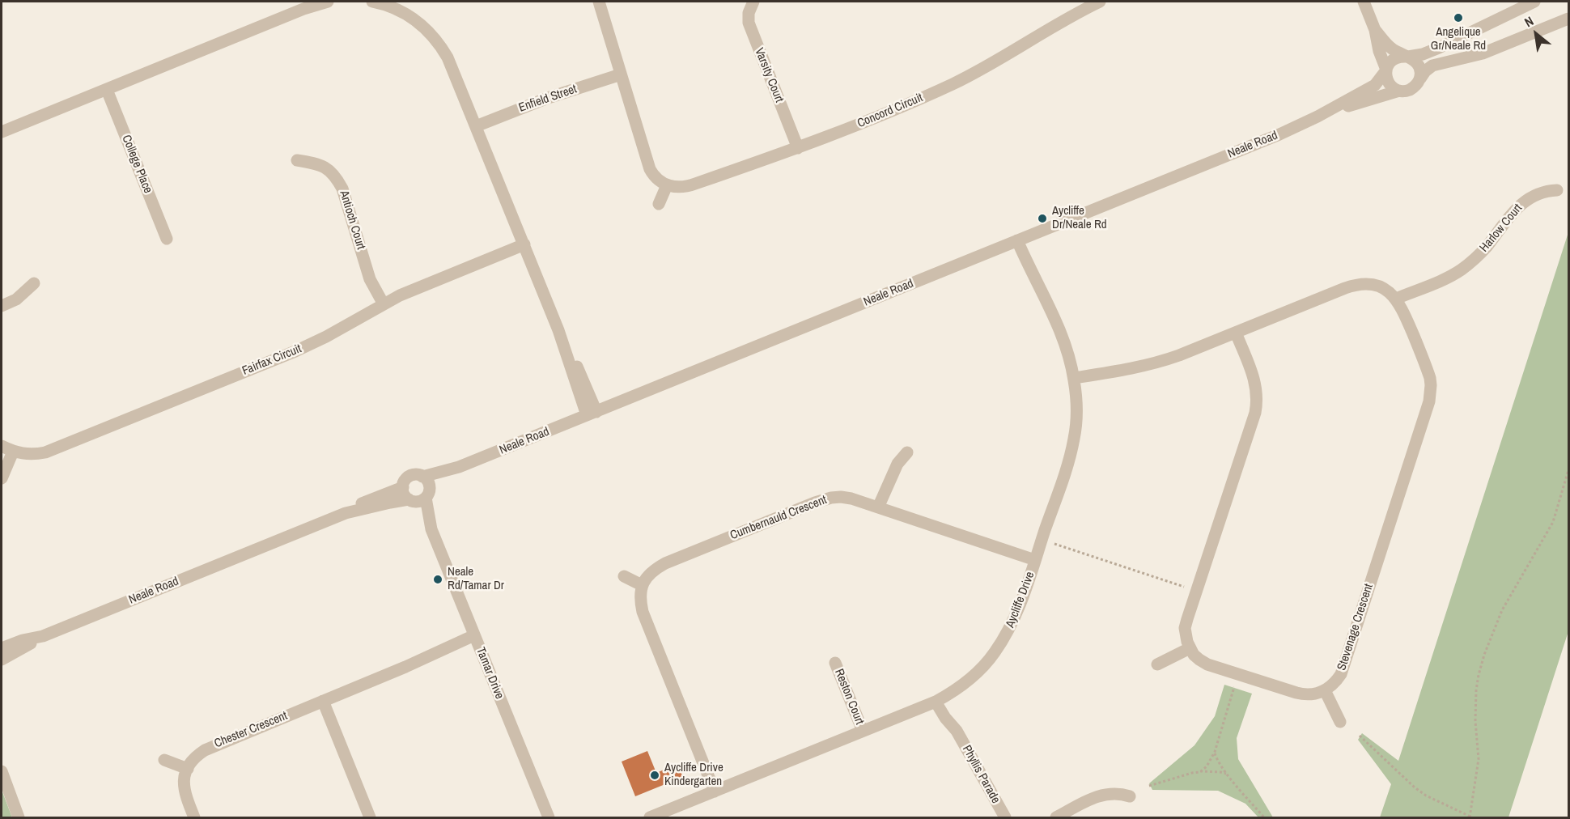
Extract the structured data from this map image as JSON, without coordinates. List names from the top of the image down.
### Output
{
  "streets": {
    "street": [
      "Varsity Court",
      "Enfield Street",
      "Concord Circuit",
      "Neale Road",
      "College Place",
      "Antioch Court",
      "Harlow Court",
      "Fairfax Circuit",
      "Cumbernauld Crescent",
      "Aycliffe Drive",
      "Stevenage Crescent",
      "Tamar Drive",
      "Reston Court",
      "Chester Crescent",
      "Phyllis Parade"
    ]
  },
  "crossings": [
    ["Varsity Court", "Concord Circuit"],
    ["Neale Road", "Aycliffe Drive"],
    ["Neale Road", "Tamar Drive"],
    ["Antioch Court", "Fairfax Circuit"],
    ["Harlow Court", "Stevenage Crescent"],
    ["Cumbernauld Crescent", "Aycliffe Drive"],
    ["Aycliffe Drive", "Reston Court"],
    ["Aycliffe Drive", "Phyllis Parade"],
    ["Tamar Drive", "Chester Crescent"]
  ],
  "places": [
    "Angelique Gr/Neale Rd",
    "Aycliffe Dr/Neale Rd",
    "Neale Rd/Tamar Dr",
    "Aycliffe Drive Kindergarten"
  ],
  "north": "top left"
}
